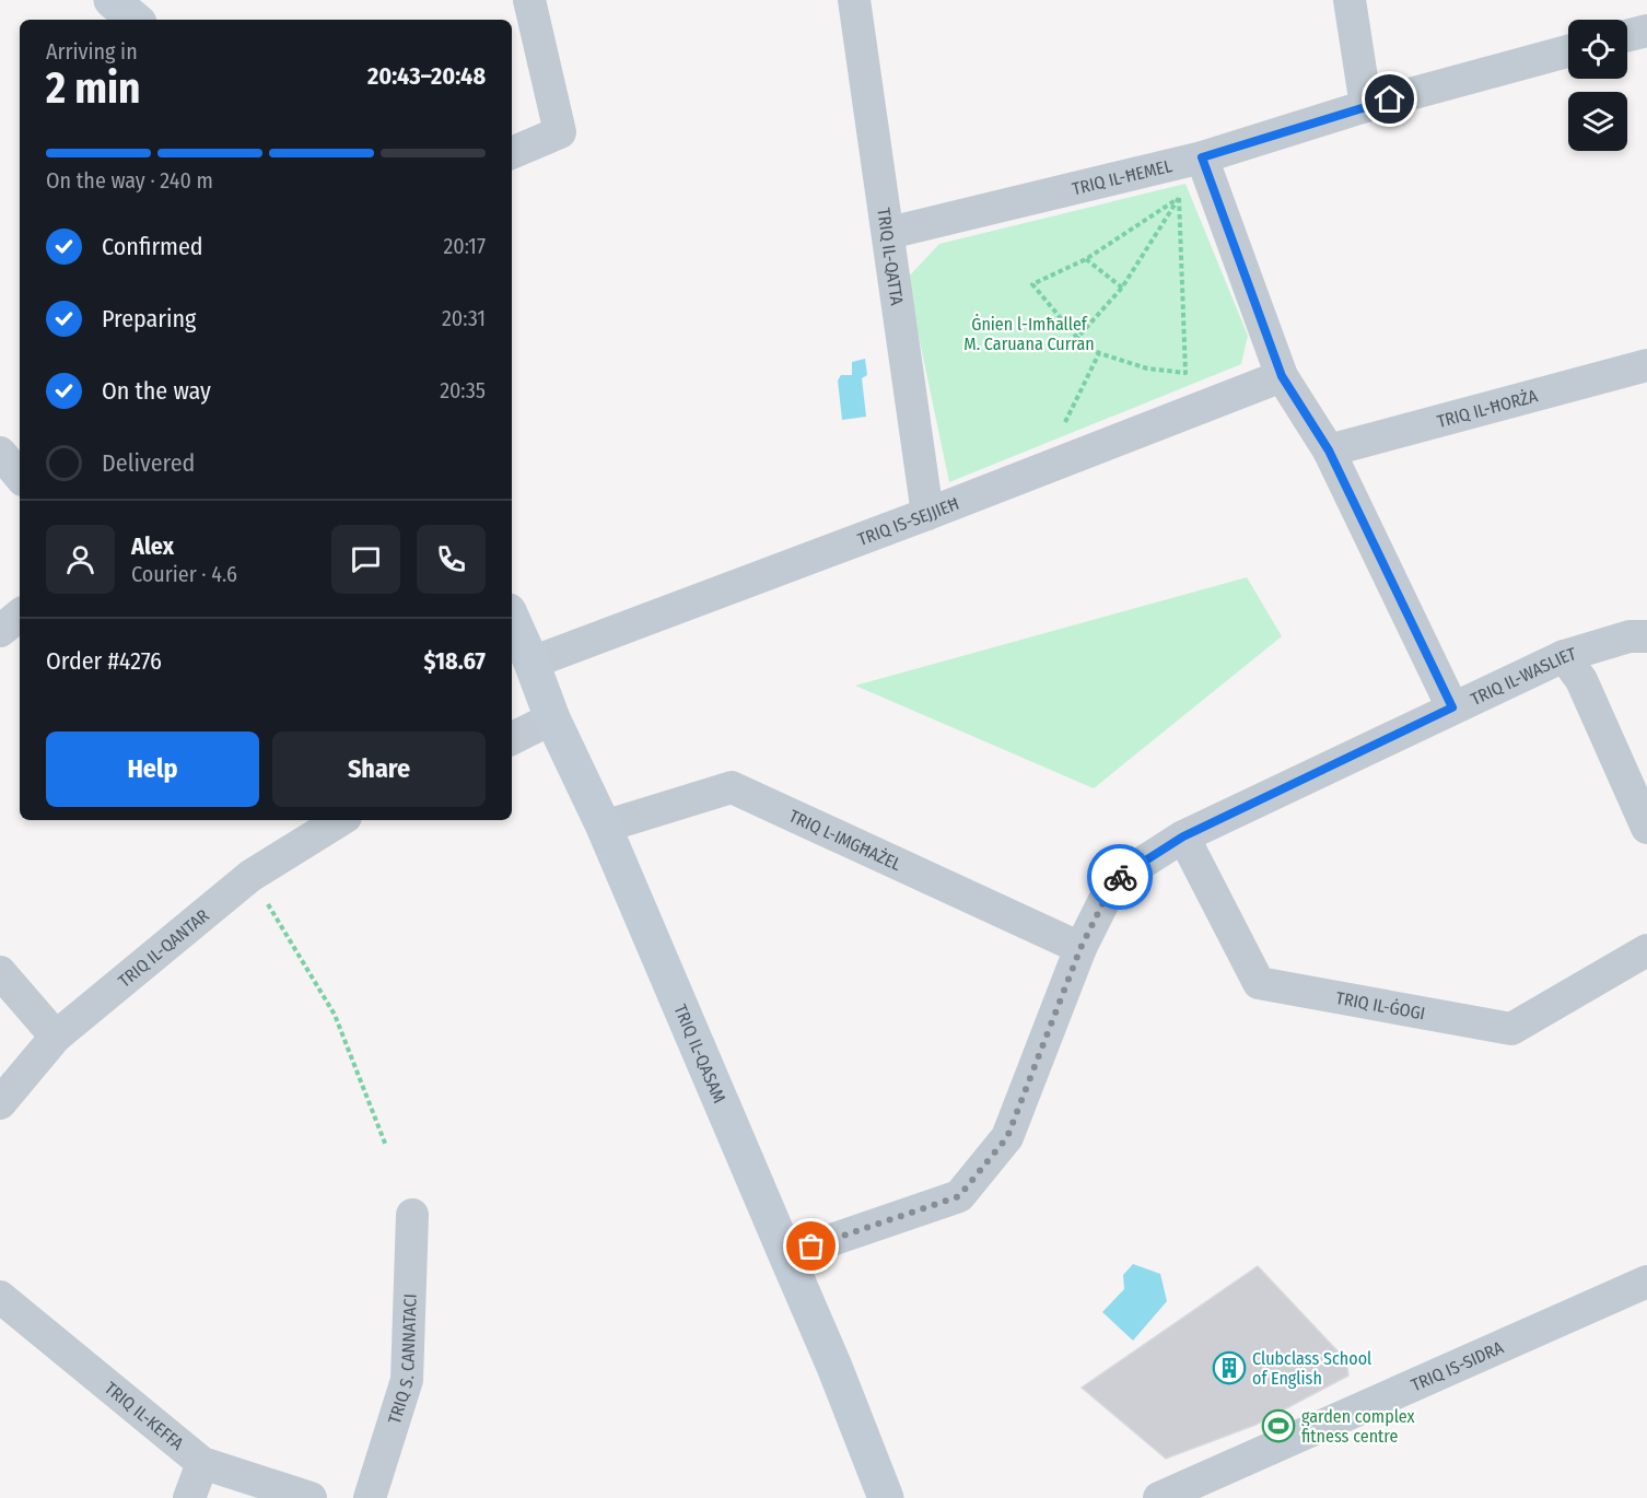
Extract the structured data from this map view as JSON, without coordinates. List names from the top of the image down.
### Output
{
  "streets": {
    "street": [
      "TRIQ IL-ĦEMEL",
      "TRIQ IL-QATTA",
      "TRIQ IL-ĦORŻA",
      "TRIQ IS-SEJJIEĦ",
      "TRIQ IL-WASLIET",
      "TRIQ L-IMGĦAŻEL",
      "TRIQ IL-QANTAR",
      "TRIQ IL-ĠOGI",
      "TRIQ IL-QASAM",
      "TRIQ S. CANNATACI",
      "TRIQ IS-SIDRA",
      "TRIQ IL-KEFFA"
    ]
  },
  "crossings": [
    ["TRIQ IL-ĦEMEL", "TRIQ IL-QATTA"],
    ["TRIQ IL-QATTA", "TRIQ IS-SEJJIEĦ"],
    ["TRIQ IS-SEJJIEĦ", "TRIQ IL-QASAM"],
    ["TRIQ IL-WASLIET", "TRIQ L-IMGĦAŻEL"],
    ["TRIQ IL-WASLIET", "TRIQ IL-ĠOGI"],
    ["TRIQ IL-WASLIET", "TRIQ IL-QASAM"],
    ["TRIQ L-IMGĦAŻEL", "TRIQ IL-QASAM"]
  ],
  "parks": ["Ġnien l-Imħallef M. Caruana Curran"],
  "places": {
    "building": ["Clubclass School of English"],
    "sports": ["garden complex fitness centre"]
  },
  "page": {
    "heading": ["2 min", "Arriving in", "20:43–20:48"],
    "panel": [
      "Alex",
      "Courier · 4.6",
      "Order #4276",
      "$18.67"
    ],
    "bar": "On the way · 240 m",
    "list": [
      ["Confirmed", "20:17"],
      ["Preparing", "20:31"],
      ["On the way", "20:35"],
      "Delivered"
    ],
    "buttons": ["Help", "Share"]
  }
}
